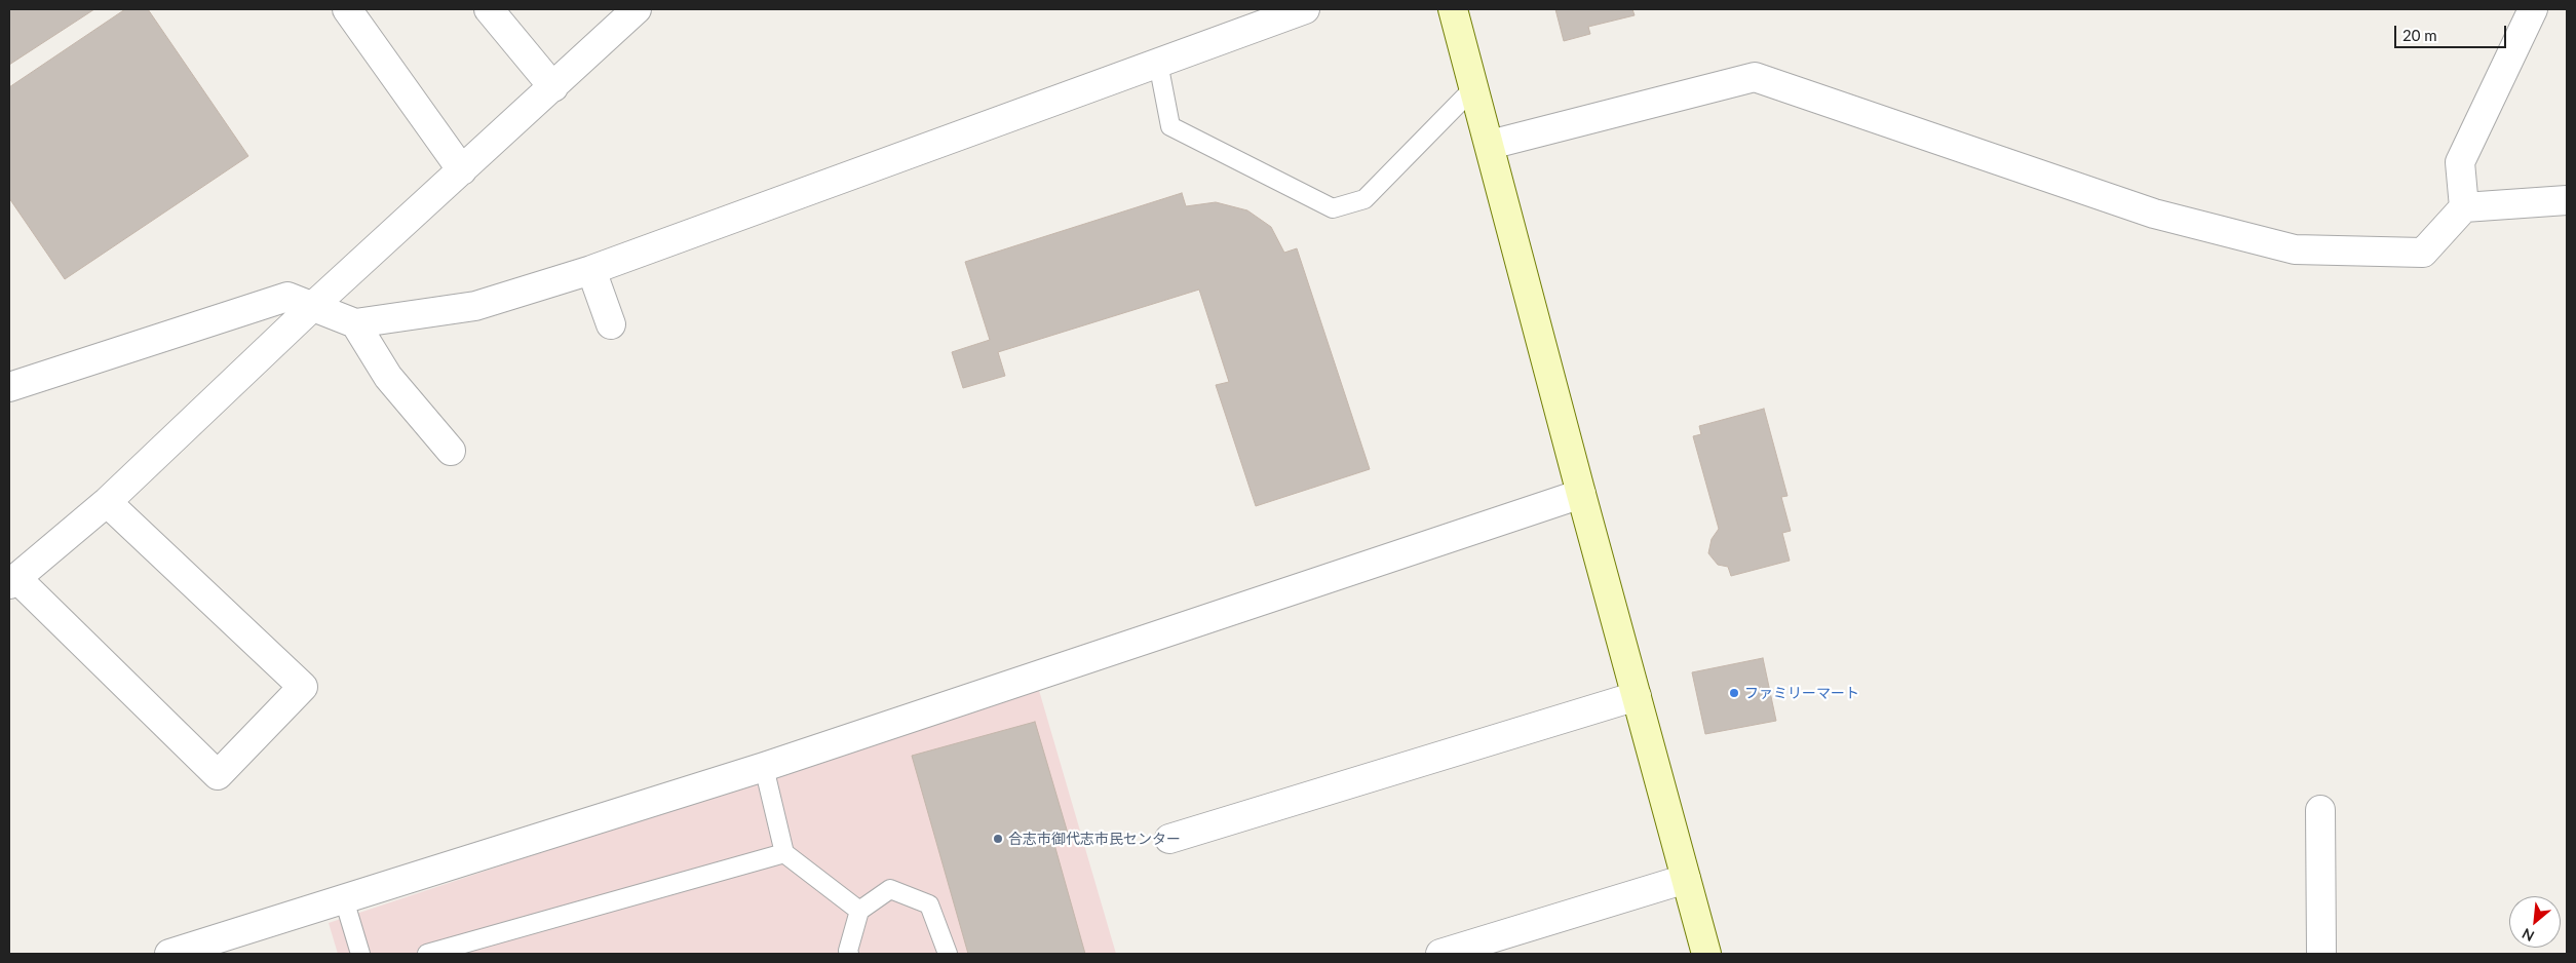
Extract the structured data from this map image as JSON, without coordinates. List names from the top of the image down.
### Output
{
  "places": ["ファミリーマート", "合志市御代志市民センター"],
  "scale_bar": "20 m",
  "north": "bottom left"
}
